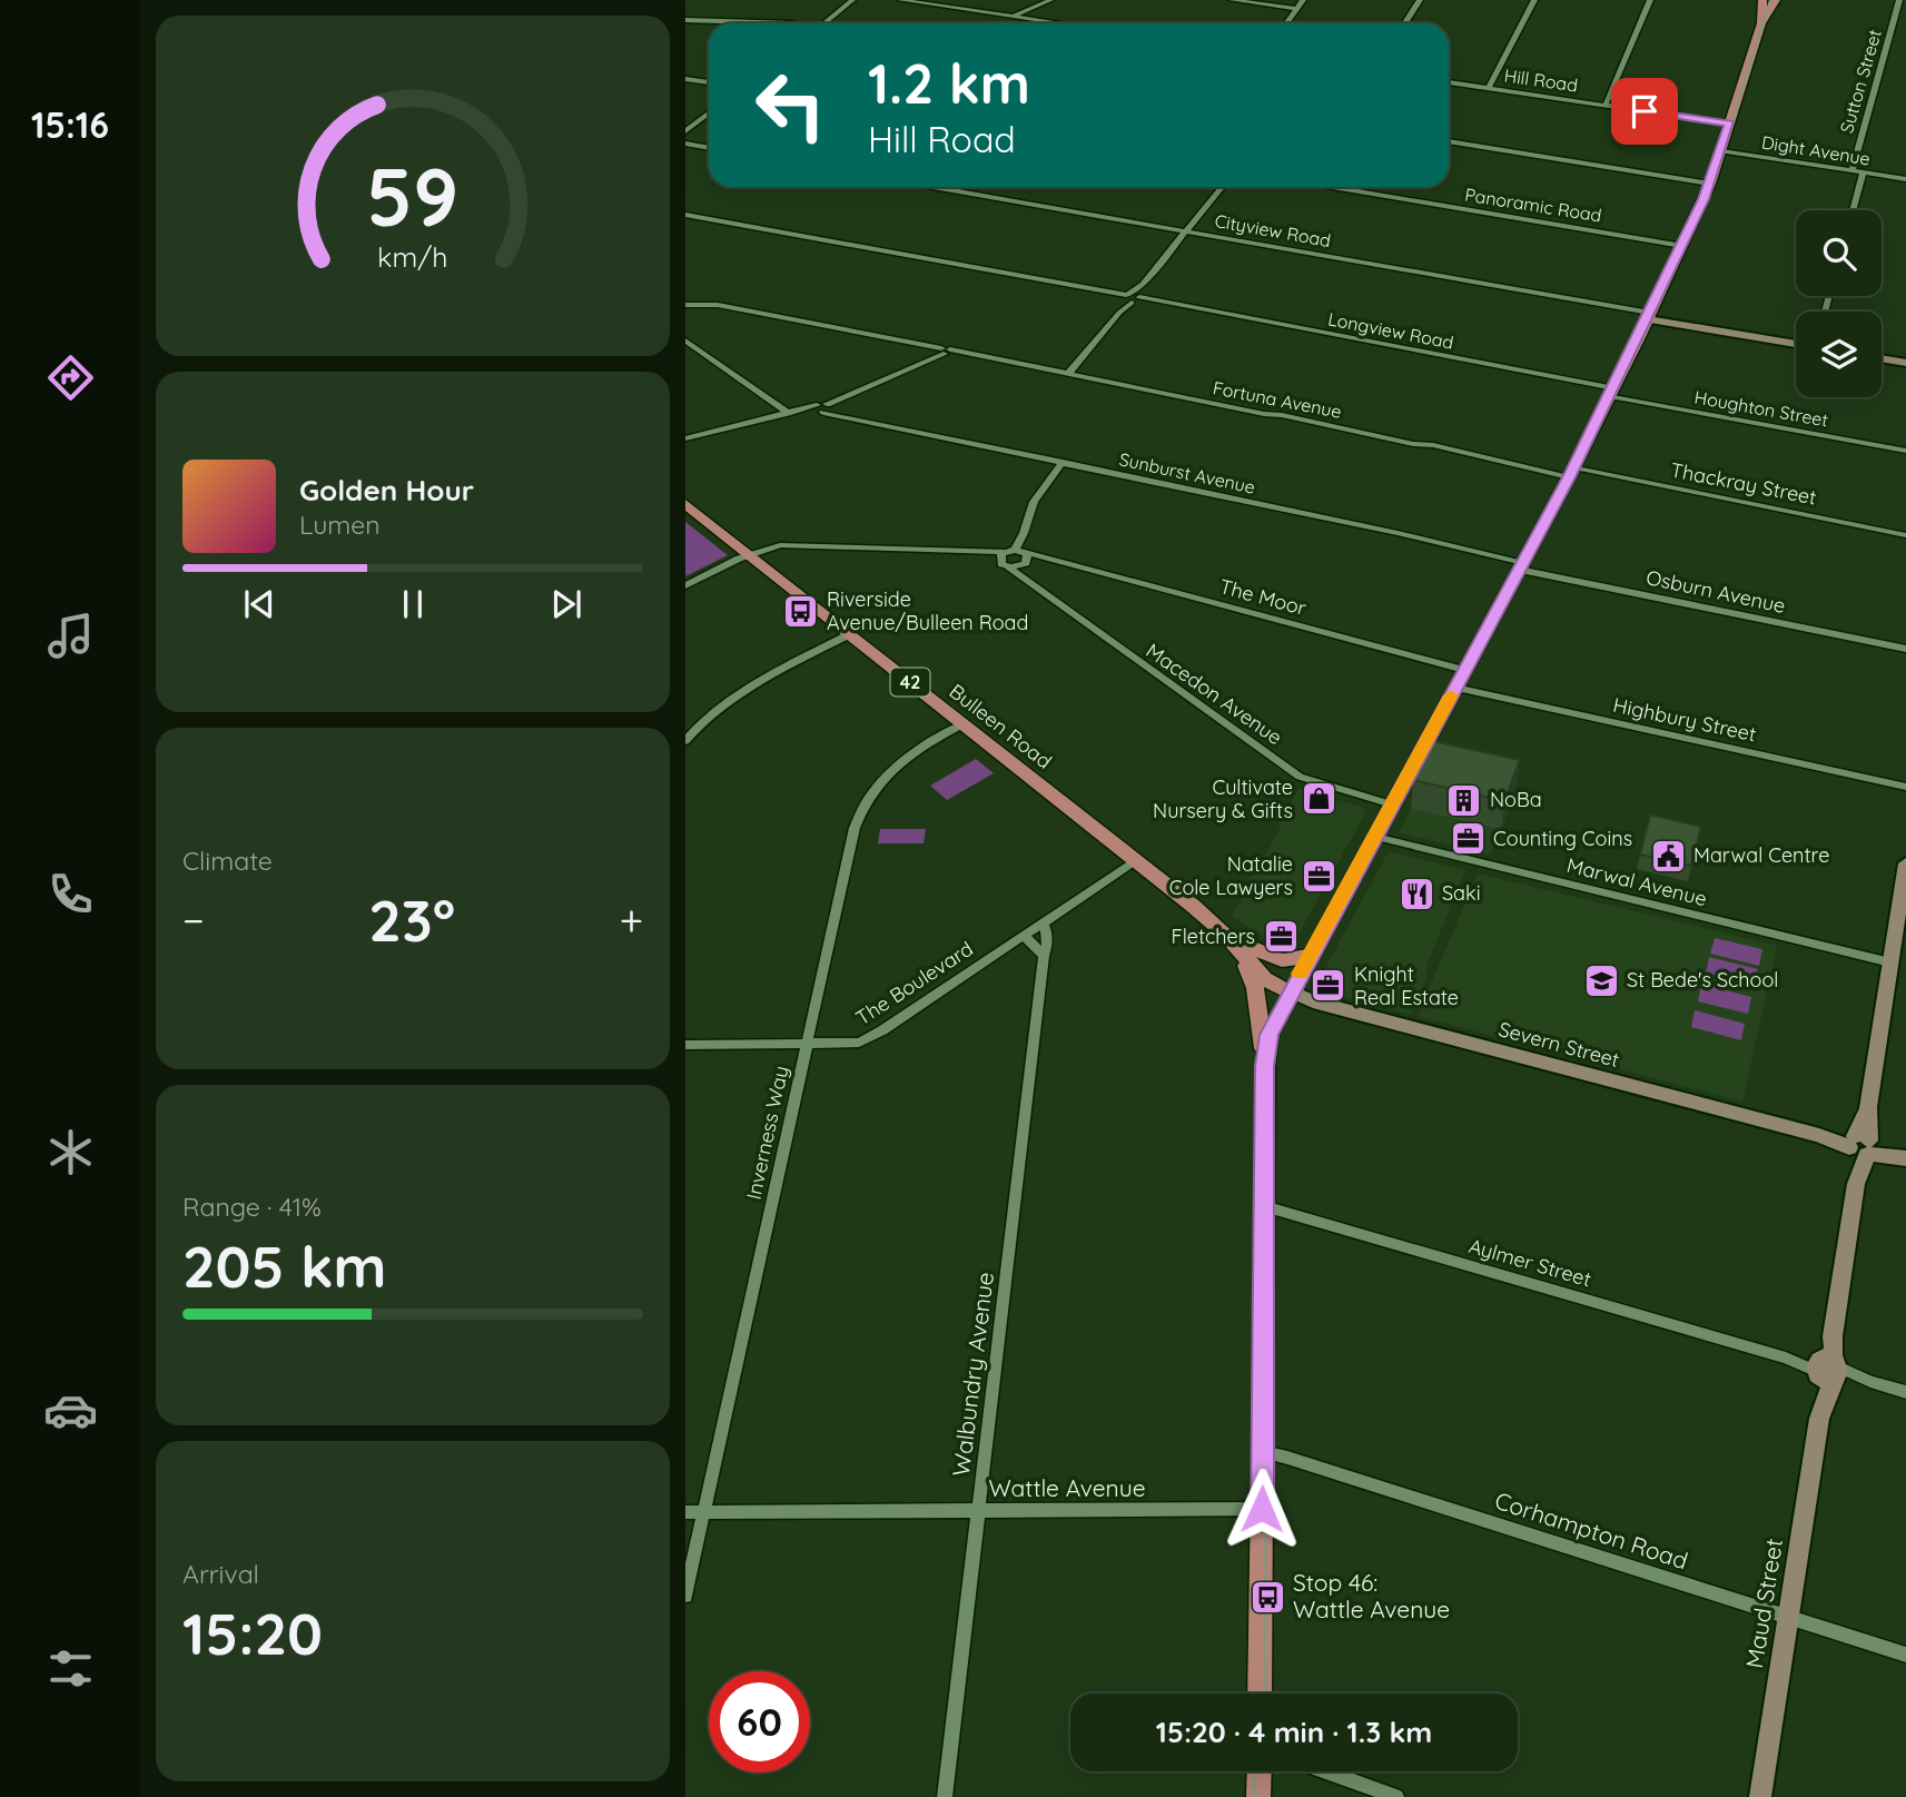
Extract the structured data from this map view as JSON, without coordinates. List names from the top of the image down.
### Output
{
  "streets": {
    "main road": ["42", "Bulleen Road"],
    "street": [
      "Hill Road",
      "Sutton Street",
      "Dight Avenue",
      "Panoramic Road",
      "Cityview Road",
      "Longview Road",
      "Fortuna Avenue",
      "Houghton Street",
      "Sunburst Avenue",
      "Thackray Street",
      "Osburn Avenue",
      "The Moor",
      "Macedon Avenue",
      "Highbury Street",
      "Marwal Avenue",
      "The Boulevard",
      "Severn Street",
      "Inverness Way",
      "Aylmer Street",
      "Walbundry Avenue",
      "Wattle Avenue",
      "Corhampton Road",
      "Maud Street"
    ]
  },
  "crossings": [
    ["Sutton Street", "Dight Avenue"],
    ["Longview Road", "Houghton Street"],
    ["Fortuna Avenue", "Thackray Street"],
    ["Sunburst Avenue", "Osburn Avenue"],
    ["The Moor", "Macedon Avenue"],
    ["Macedon Avenue", "Bulleen Road"],
    ["Bulleen Road", "The Boulevard"],
    ["Bulleen Road", "Severn Street"],
    ["Bulleen Road", "Inverness Way"],
    ["Marwal Avenue", "Maud Street"],
    ["The Boulevard", "Inverness Way"],
    ["The Boulevard", "Walbundry Avenue"],
    ["Severn Street", "Maud Street"],
    ["Inverness Way", "Wattle Avenue"],
    ["Aylmer Street", "Maud Street"],
    ["Walbundry Avenue", "Wattle Avenue"],
    ["Corhampton Road", "Maud Street"]
  ],
  "places": {
    "bus stop": ["Riverside Avenue/Bulleen Road", "Stop 46: Wattle Avenue"],
    "shop": ["Cultivate Nursery & Gifts"],
    "building": ["NoBa"],
    "office": [
      "Counting Coins",
      "Natalie Cole Lawyers",
      "Fletchers",
      "Knight Real Estate"
    ],
    "public building": ["Marwal Centre"],
    "restaurant": ["Saki"],
    "school or university": ["St Bede's School"]
  },
  "page": {
    "tabs": "15:16",
    "turn": ["1.2 km", "Hill Road"],
    "song": ["Golden Hour", "Lumen"],
    "tile": [
      "Climate",
      ["Range · 41%", "205 km"],
      ["Arrival", "15:20"]
    ],
    "heat": ["−", "23°", "+"],
    "limit": "60",
    "trip": "15:20 · 4 min · 1.3 km",
    "gauge": ["59", "km/h"]
  }
}
